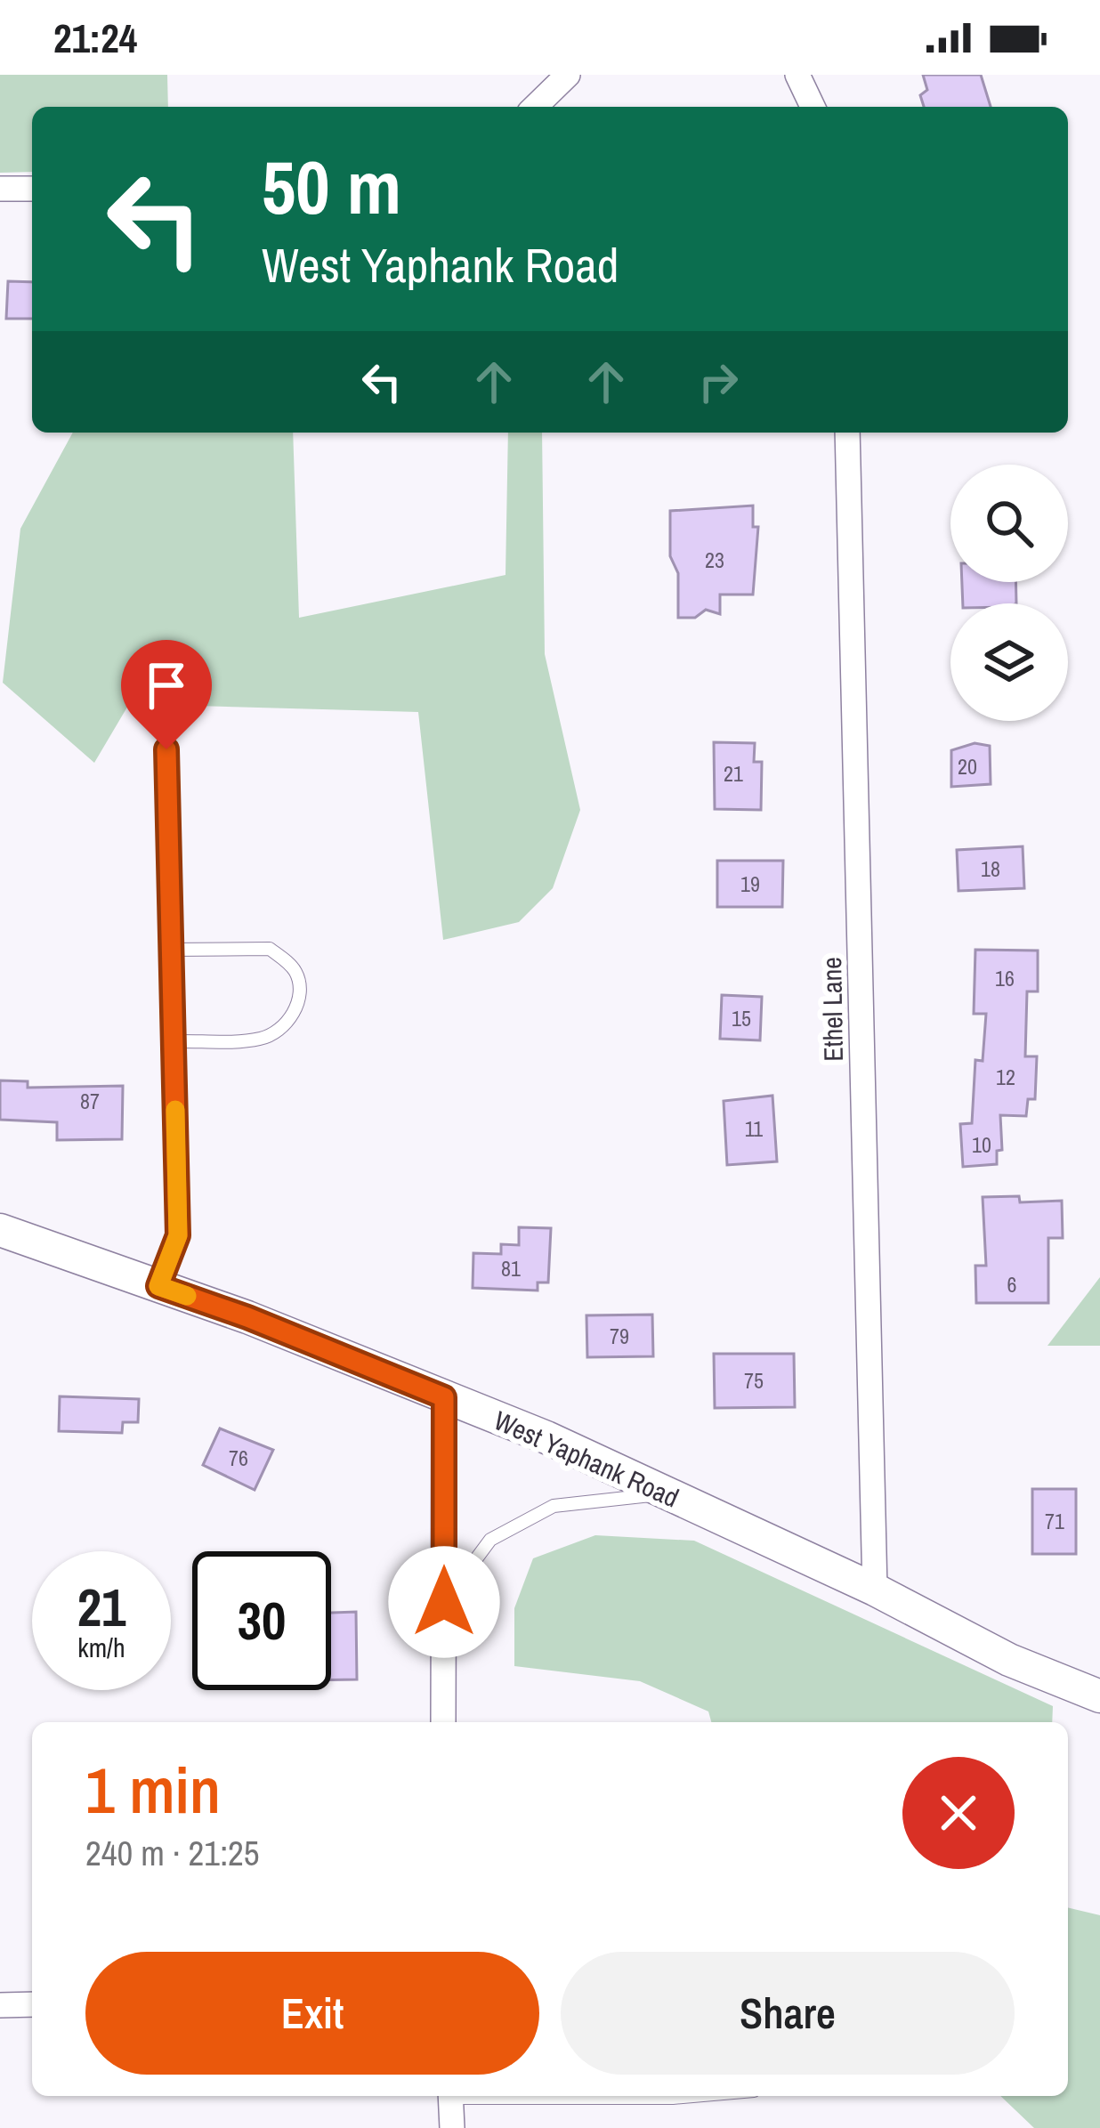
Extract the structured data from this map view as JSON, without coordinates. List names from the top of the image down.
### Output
{
  "streets": {
    "street": ["Ethel Lane", "West Yaphank Road"]
  },
  "crossings": [
    ["Ethel Lane", "West Yaphank Road"]
  ],
  "house_numbers": [
    "23",
    "20",
    "21",
    "18",
    "19",
    "16",
    "15",
    "12",
    "87",
    "11",
    "10",
    "81",
    "6",
    "79",
    "75",
    "76",
    "71"
  ],
  "page": {
    "status": "21:24",
    "turn": ["50 m", "West Yaphank Road"],
    "speed": "21 km/h",
    "limit": "30",
    "heading": ["1 min", "240 m · 21:25"],
    "buttons": ["Exit", "Share"]
  }
}
